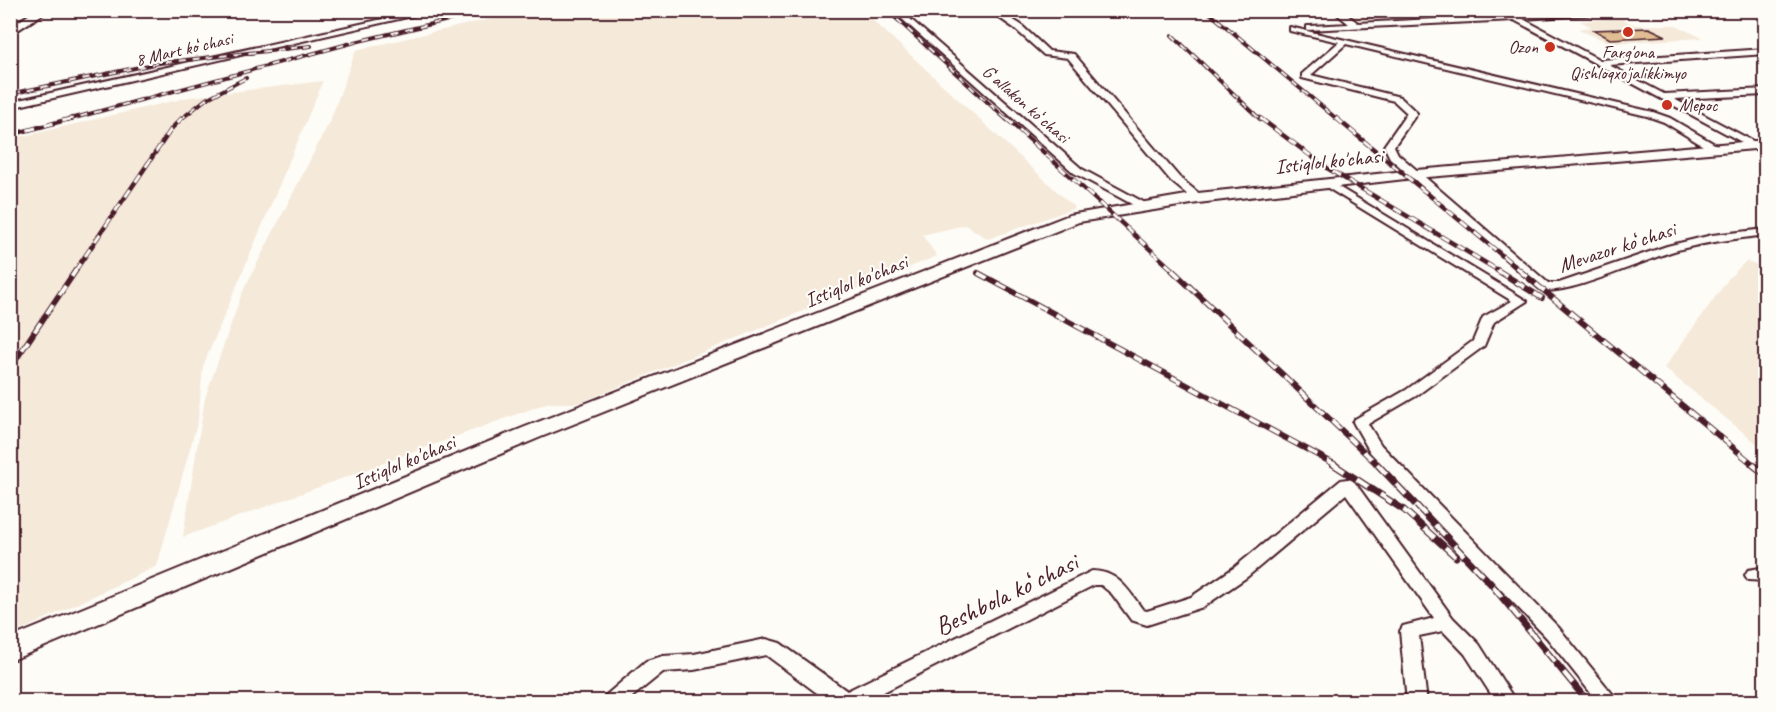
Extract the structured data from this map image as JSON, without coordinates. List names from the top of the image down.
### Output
{
  "streets": {
    "main road": ["Istiqlol ko'chasi"],
    "street": [
      "8 Mart koʻchasi",
      "Gʻallakon koʻchasi",
      "Mevazor koʻchasi",
      "Beshbola koʻchasi"
    ]
  },
  "crossings": [
    ["Gʻallakon koʻchasi", "Istiqlol ko'chasi"],
    ["Istiqlol ko'chasi", "Mevazor koʻchasi"]
  ],
  "places": ["Farg'ona Qishloqxo'jalikkimyo", "Ozon", "Мерос"]
}
